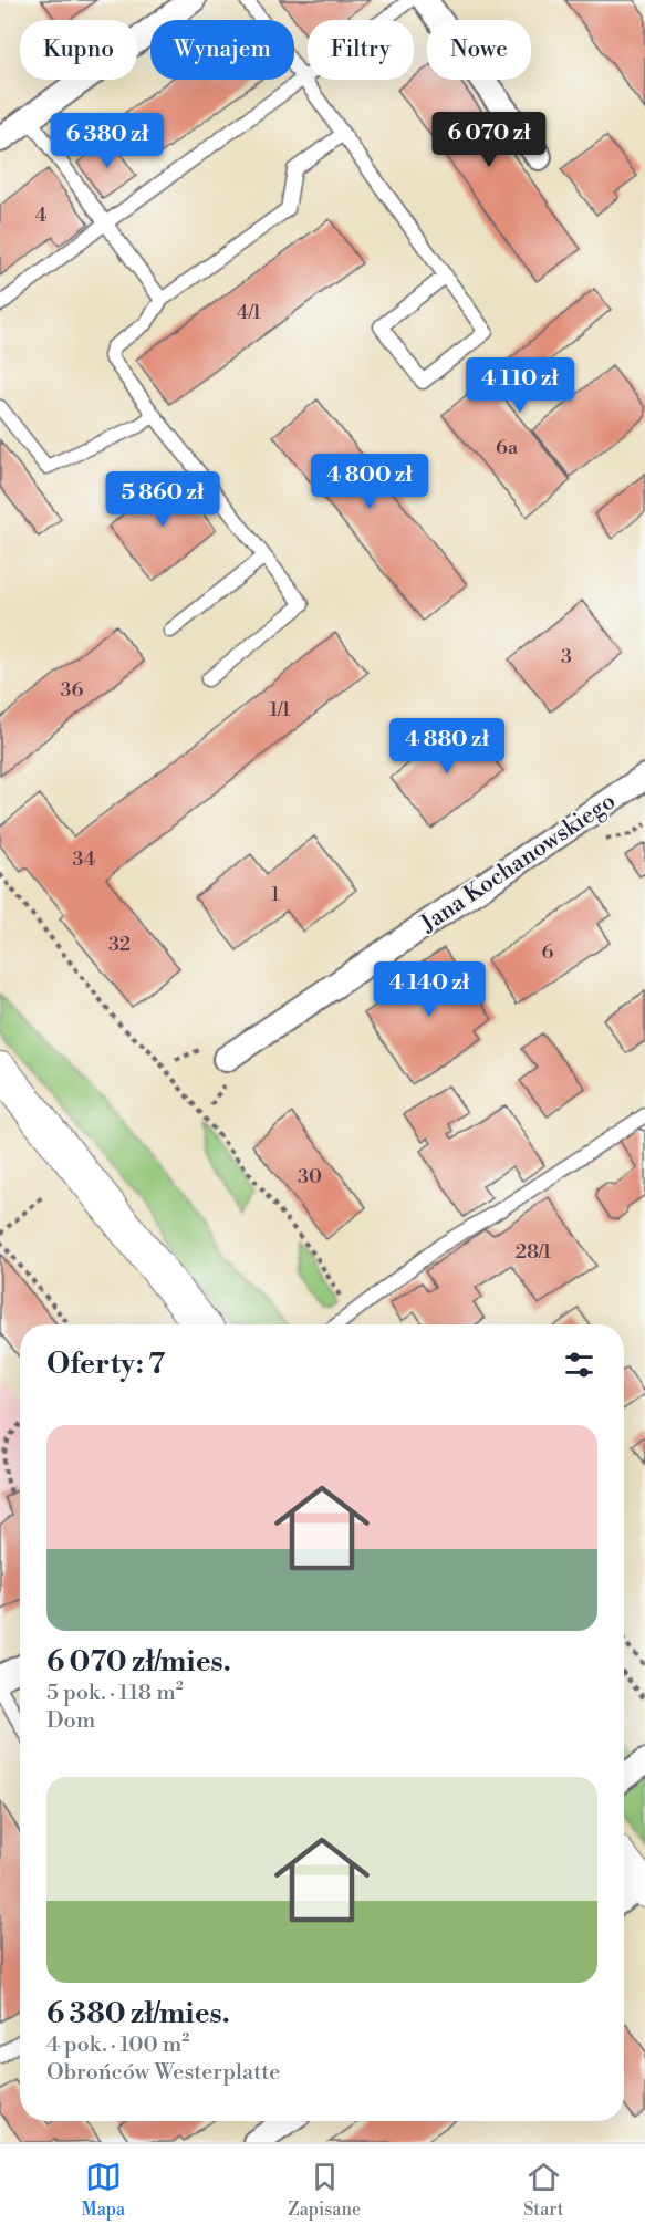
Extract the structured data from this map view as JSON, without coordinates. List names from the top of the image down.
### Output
{
  "streets": {
    "street": ["Jana Kochanowskiego"]
  },
  "house_numbers": [
    "4",
    "4/1",
    "6a",
    "3",
    "36",
    "1/1",
    "34",
    "1",
    "32",
    "6",
    "30",
    "28/1"
  ],
  "page": {
    "chip": [
      "Kupno",
      "Wynajem",
      "Filtry",
      "Nowe"
    ],
    "price": [
      "6 070 zł",
      "6 380 zł",
      "4 110 zł",
      "4 800 zł",
      "5 860 zł",
      "4 880 zł",
      "4 140 zł"
    ],
    "heading": "Oferty: 7",
    "list": [
      {
        "name": "6 070 zł/mies.",
        "note": "5 pok. · 118 m² · Dom"
      },
      {
        "name": "6 380 zł/mies.",
        "note": "4 pok. · 100 m² · Obrońców Westerplatte"
      }
    ],
    "tabs": ["Mapa", "Zapisane", "Start"]
  }
}
